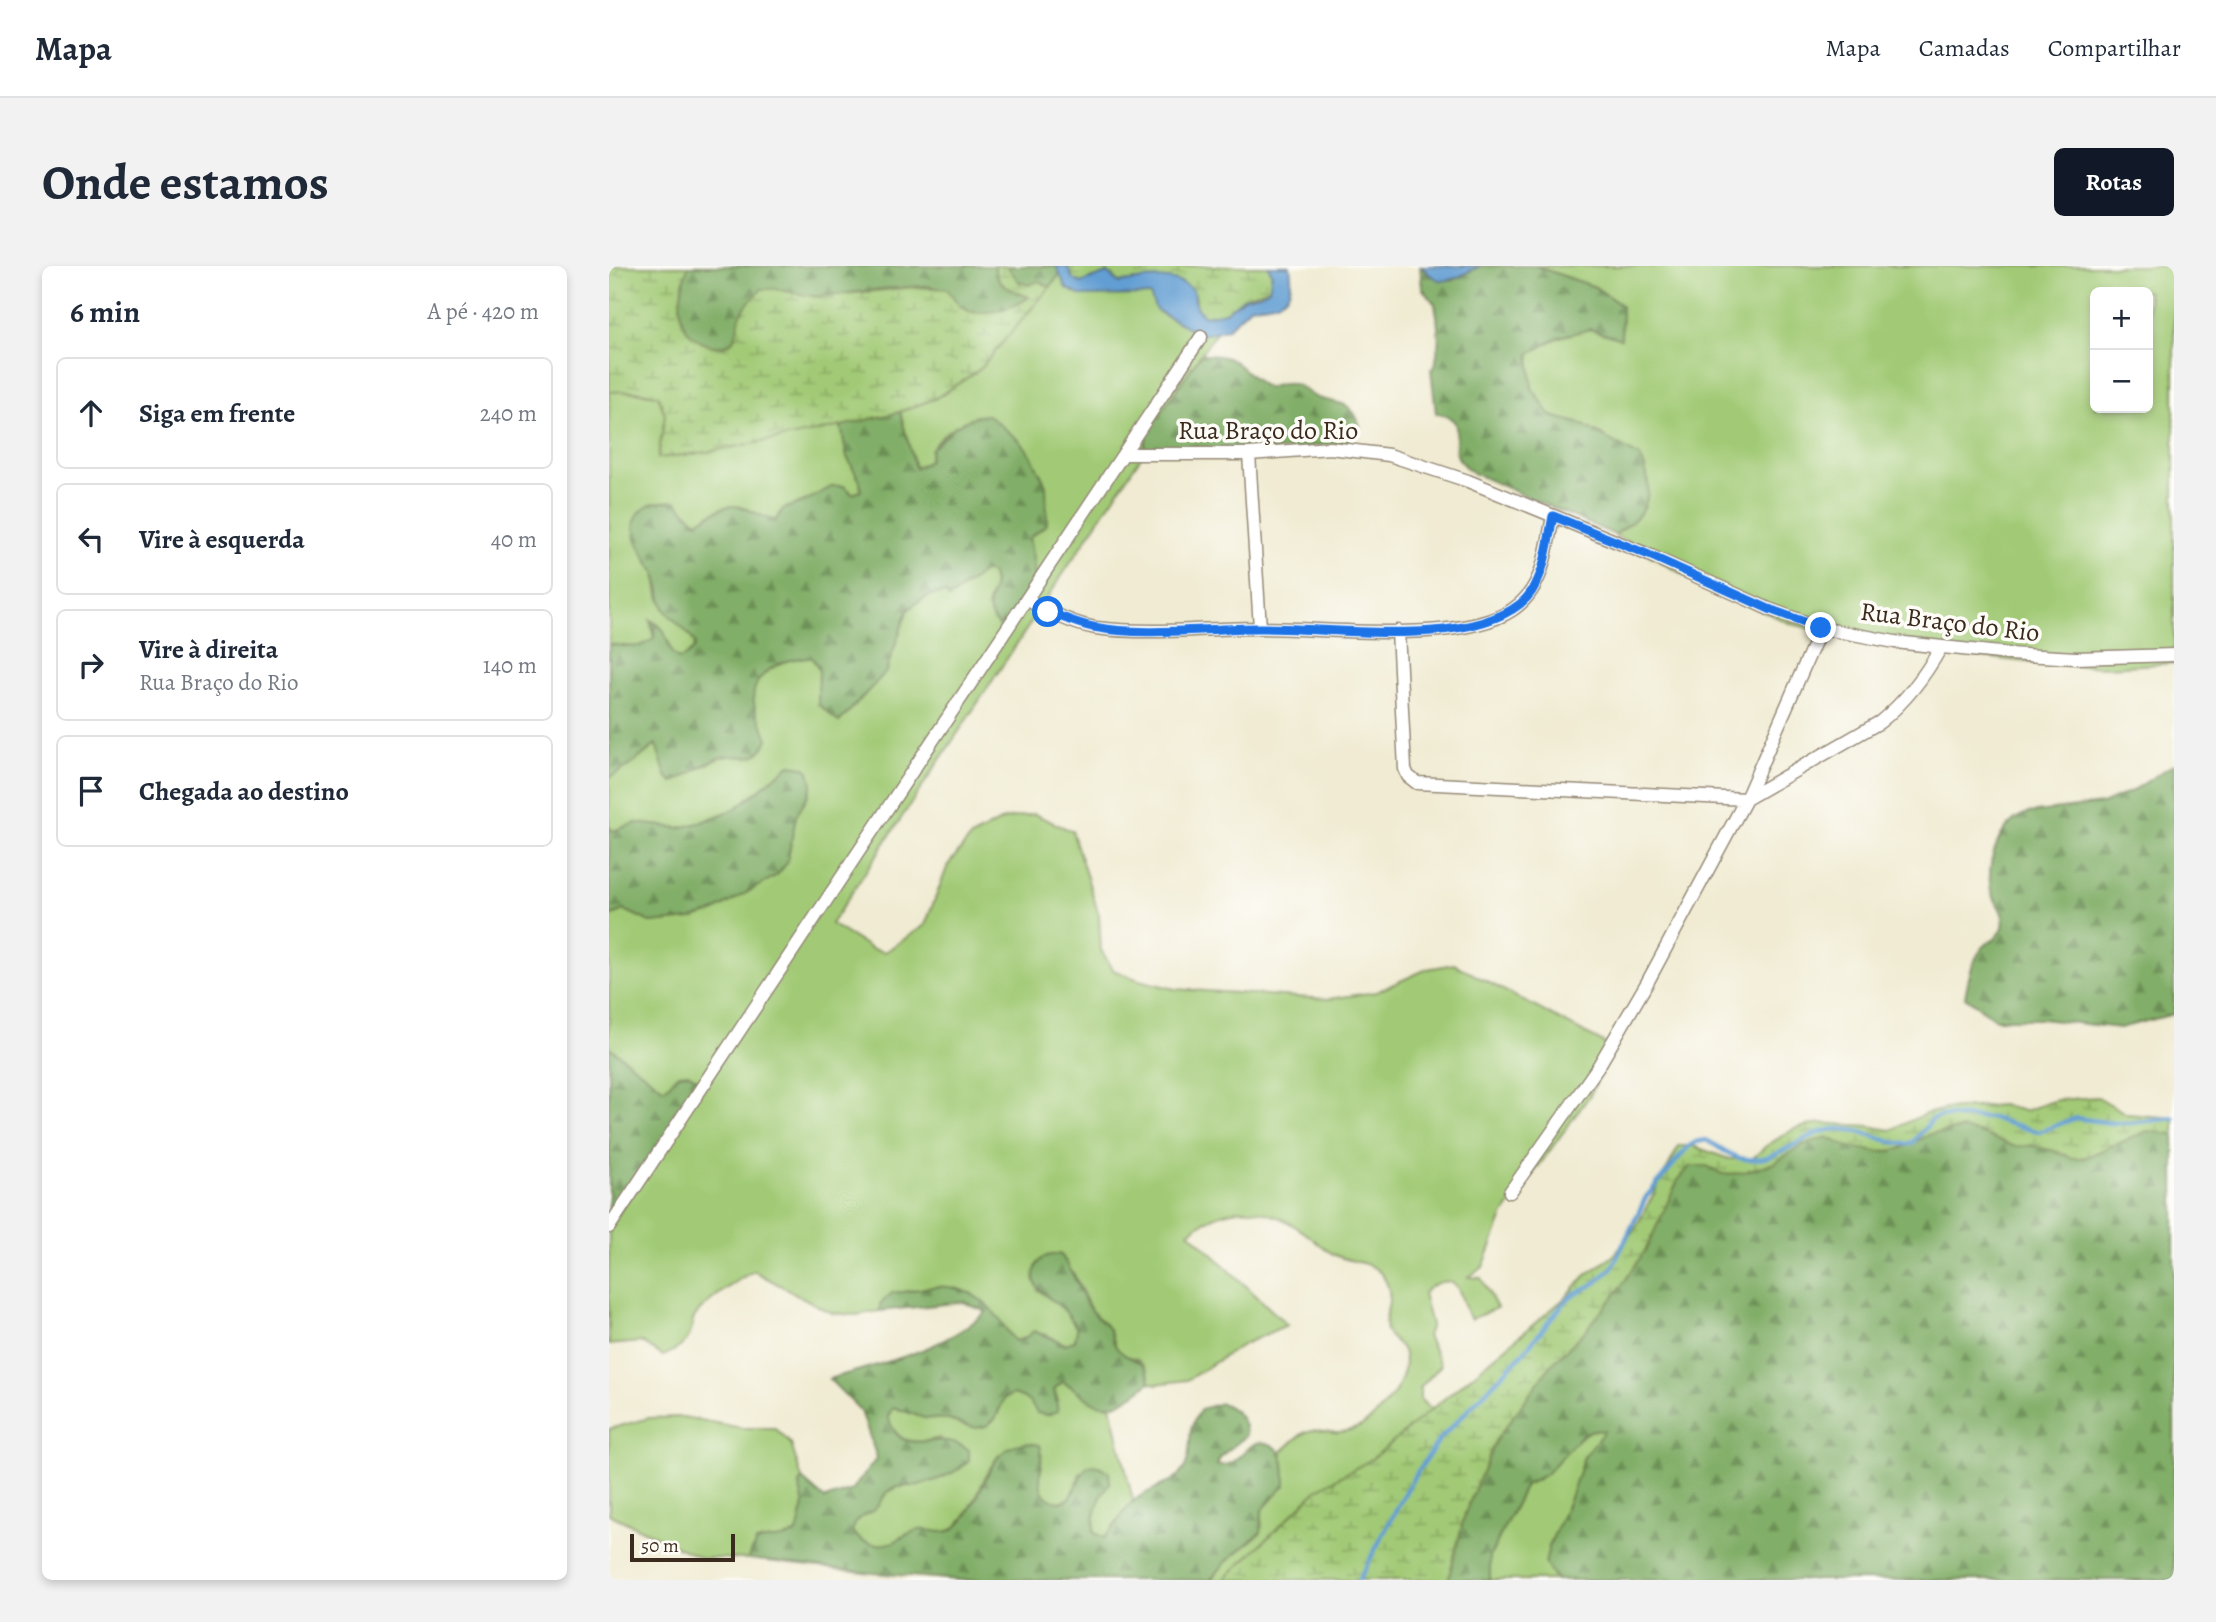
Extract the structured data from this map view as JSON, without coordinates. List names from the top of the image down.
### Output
{
  "streets": {
    "street": ["Rua Braço do Rio"]
  },
  "scale_bar": "50 m",
  "page": {
    "header": "Mapa",
    "nav": ["Mapa", "Camadas", "Compartilhar"],
    "buttons": "Rotas",
    "title": "Onde estamos",
    "heading": ["6 min", "A pé · 420 m"],
    "map_buttons": ["+", "−"],
    "list": [
      ["Siga em frente", "240 m"],
      ["Vire à esquerda", "40 m"],
      ["Vire à direita", "Rua Braço do Rio", "140 m"],
      "Chegada ao destino"
    ],
    "scale": "50 m"
  }
}
